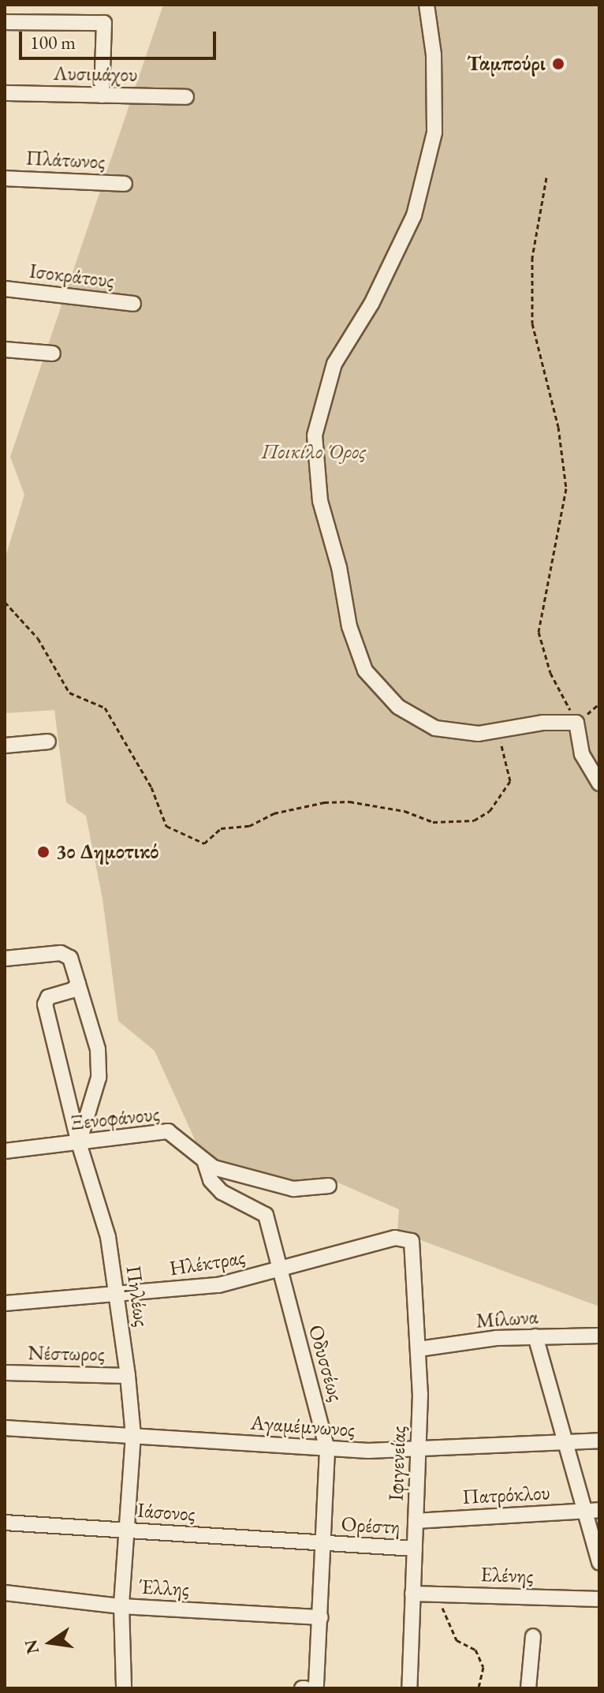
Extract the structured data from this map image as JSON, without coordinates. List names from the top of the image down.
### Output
{
  "streets": {
    "street": [
      "Λυσιμάχου",
      "Πλάτωνος",
      "Ισοκράτους",
      "Ξενοφάνους",
      "Ηλέκτρας",
      "Πηλέως",
      "Μίλωνα",
      "Νέστωρος",
      "Οδυσσέως",
      "Αγαμέμνωνος",
      "Ιφιγενείας",
      "Πατρόκλου",
      "Ιάσονος",
      "Ορέστη",
      "Ελένης",
      "Έλλης"
    ]
  },
  "crossings": [
    ["Ξενοφάνους", "Πηλέως"],
    ["Ξενοφάνους", "Οδυσσέως"],
    ["Ηλέκτρας", "Πηλέως"],
    ["Ηλέκτρας", "Οδυσσέως"],
    ["Ηλέκτρας", "Ιφιγενείας"],
    ["Πηλέως", "Νέστωρος"],
    ["Πηλέως", "Αγαμέμνωνος"],
    ["Πηλέως", "Ιάσονος"],
    ["Πηλέως", "Έλλης"],
    ["Μίλωνα", "Ιφιγενείας"],
    ["Οδυσσέως", "Αγαμέμνωνος"],
    ["Οδυσσέως", "Ιάσονος"],
    ["Οδυσσέως", "Ορέστη"],
    ["Οδυσσέως", "Έλλης"],
    ["Αγαμέμνωνος", "Ιφιγενείας"],
    ["Ιφιγενείας", "Πατρόκλου"],
    ["Ιφιγενείας", "Ορέστη"],
    ["Ιφιγενείας", "Ελένης"],
    ["Ιάσονος", "Ορέστη"]
  ],
  "parks": ["Ποικίλο Όρος"],
  "places": ["Ταμπούρι", "3ο Δημοτικό"],
  "scale_bar": "100 m",
  "north": "left"
}
